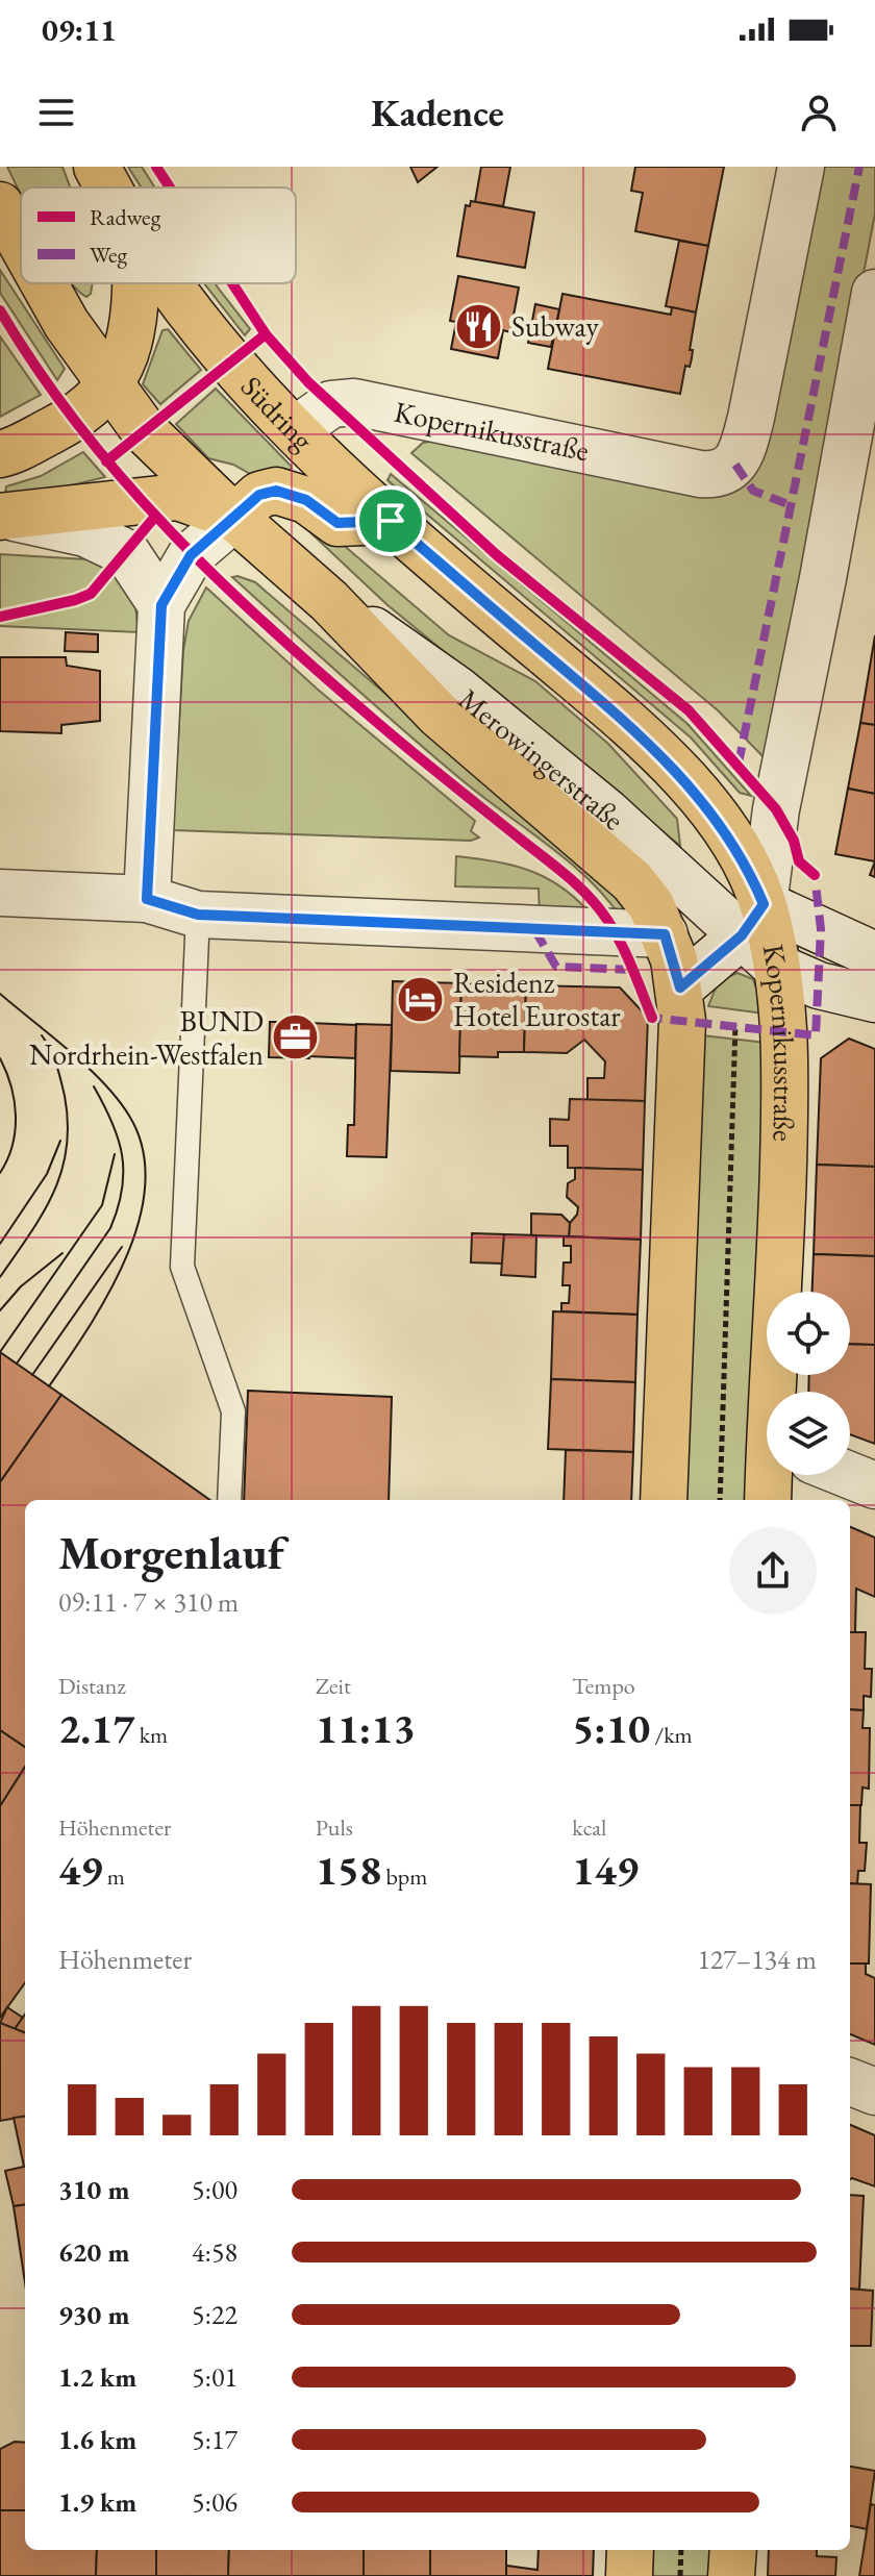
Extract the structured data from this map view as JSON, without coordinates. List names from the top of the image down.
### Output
{
  "streets": {
    "main road": ["Südring", "Kopernikusstraße"],
    "street": ["Merowingerstraße"]
  },
  "crossings": [
    ["Südring", "Kopernikusstraße"],
    ["Südring", "Merowingerstraße"],
    ["Kopernikusstraße", "Merowingerstraße"]
  ],
  "places": {
    "restaurant": ["Subway"],
    "hotel": ["Residenz Hotel Eurostar"],
    "office": ["BUND Nordrhein-Westfalen"]
  },
  "legend": ["Radweg", "Weg"],
  "page": {
    "status": "09:11",
    "header": "Kadence",
    "heading": ["Morgenlauf", "09:11 · 7 × 310 m"],
    "stats": [
      ["Distanz", "2.17 km"],
      ["Zeit", "11:13"],
      ["Tempo", "5:10 /km"],
      ["Höhenmeter", "49 m"],
      ["Puls", "158 bpm"],
      ["kcal", "149"]
    ],
    "chart": ["Höhenmeter", "127–134 m"],
    "list": [
      {
        "name": "310 m",
        "note": "5:00"
      },
      {
        "name": "620 m",
        "note": "4:58"
      },
      {
        "name": "930 m",
        "note": "5:22"
      },
      {
        "name": "1.2 km",
        "note": "5:01"
      },
      {
        "name": "1.6 km",
        "note": "5:17"
      },
      {
        "name": "1.9 km",
        "note": "5:06"
      }
    ]
  }
}
